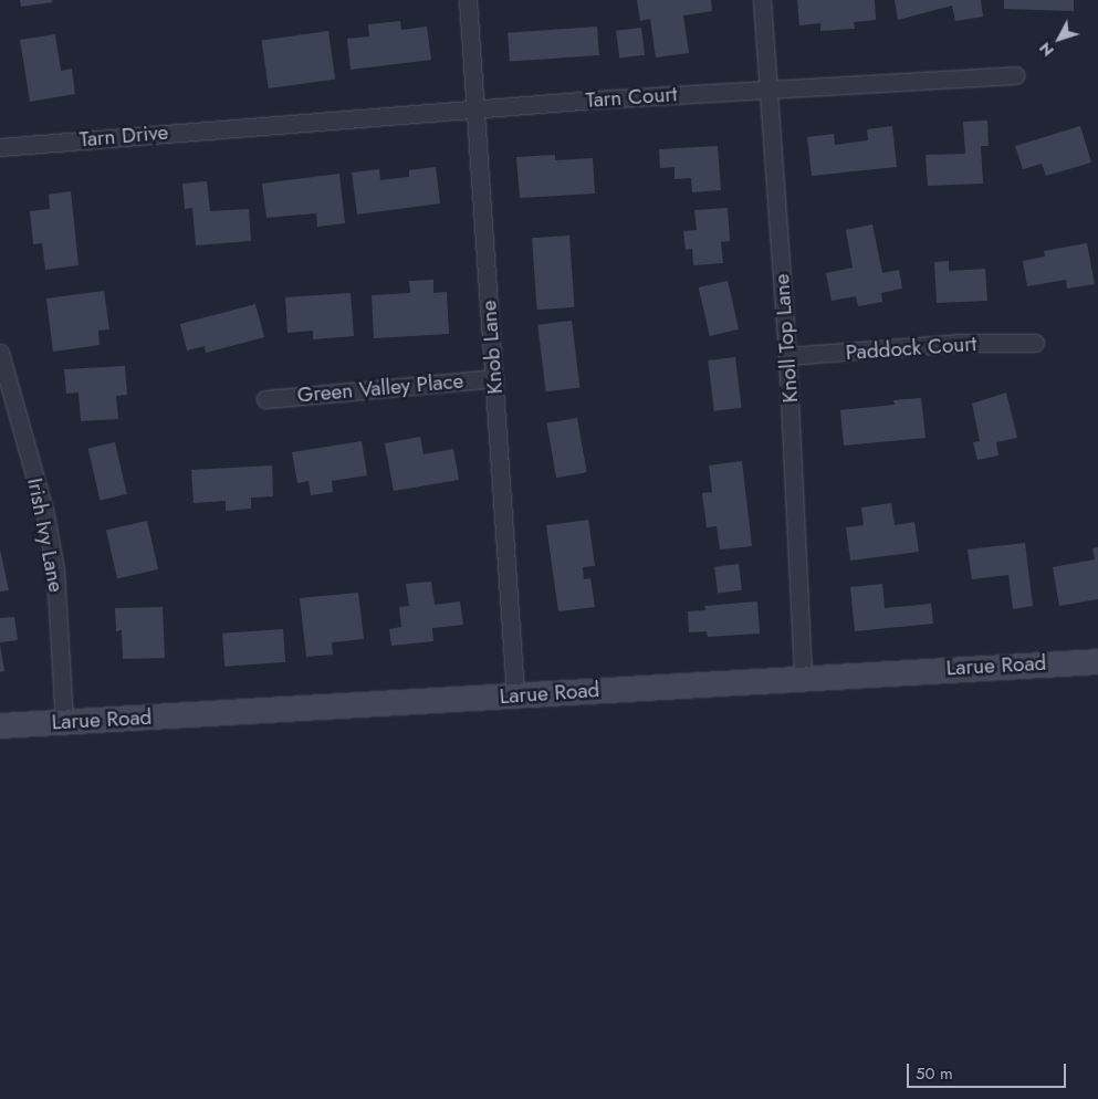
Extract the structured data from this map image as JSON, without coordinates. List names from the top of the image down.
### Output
{
  "streets": {
    "street": [
      "Tarn Court",
      "Tarn Drive",
      "Knoll Top Lane",
      "Knob Lane",
      "Paddock Court",
      "Green Valley Place",
      "Irish Ivy Lane",
      "Larue Road"
    ]
  },
  "crossings": [
    ["Tarn Court", "Tarn Drive"],
    ["Tarn Court", "Knoll Top Lane"],
    ["Tarn Court", "Knob Lane"],
    ["Knoll Top Lane", "Paddock Court"],
    ["Knoll Top Lane", "Larue Road"],
    ["Knob Lane", "Green Valley Place"],
    ["Knob Lane", "Larue Road"],
    ["Irish Ivy Lane", "Larue Road"]
  ],
  "scale_bar": "50 m",
  "north": "bottom left"
}
